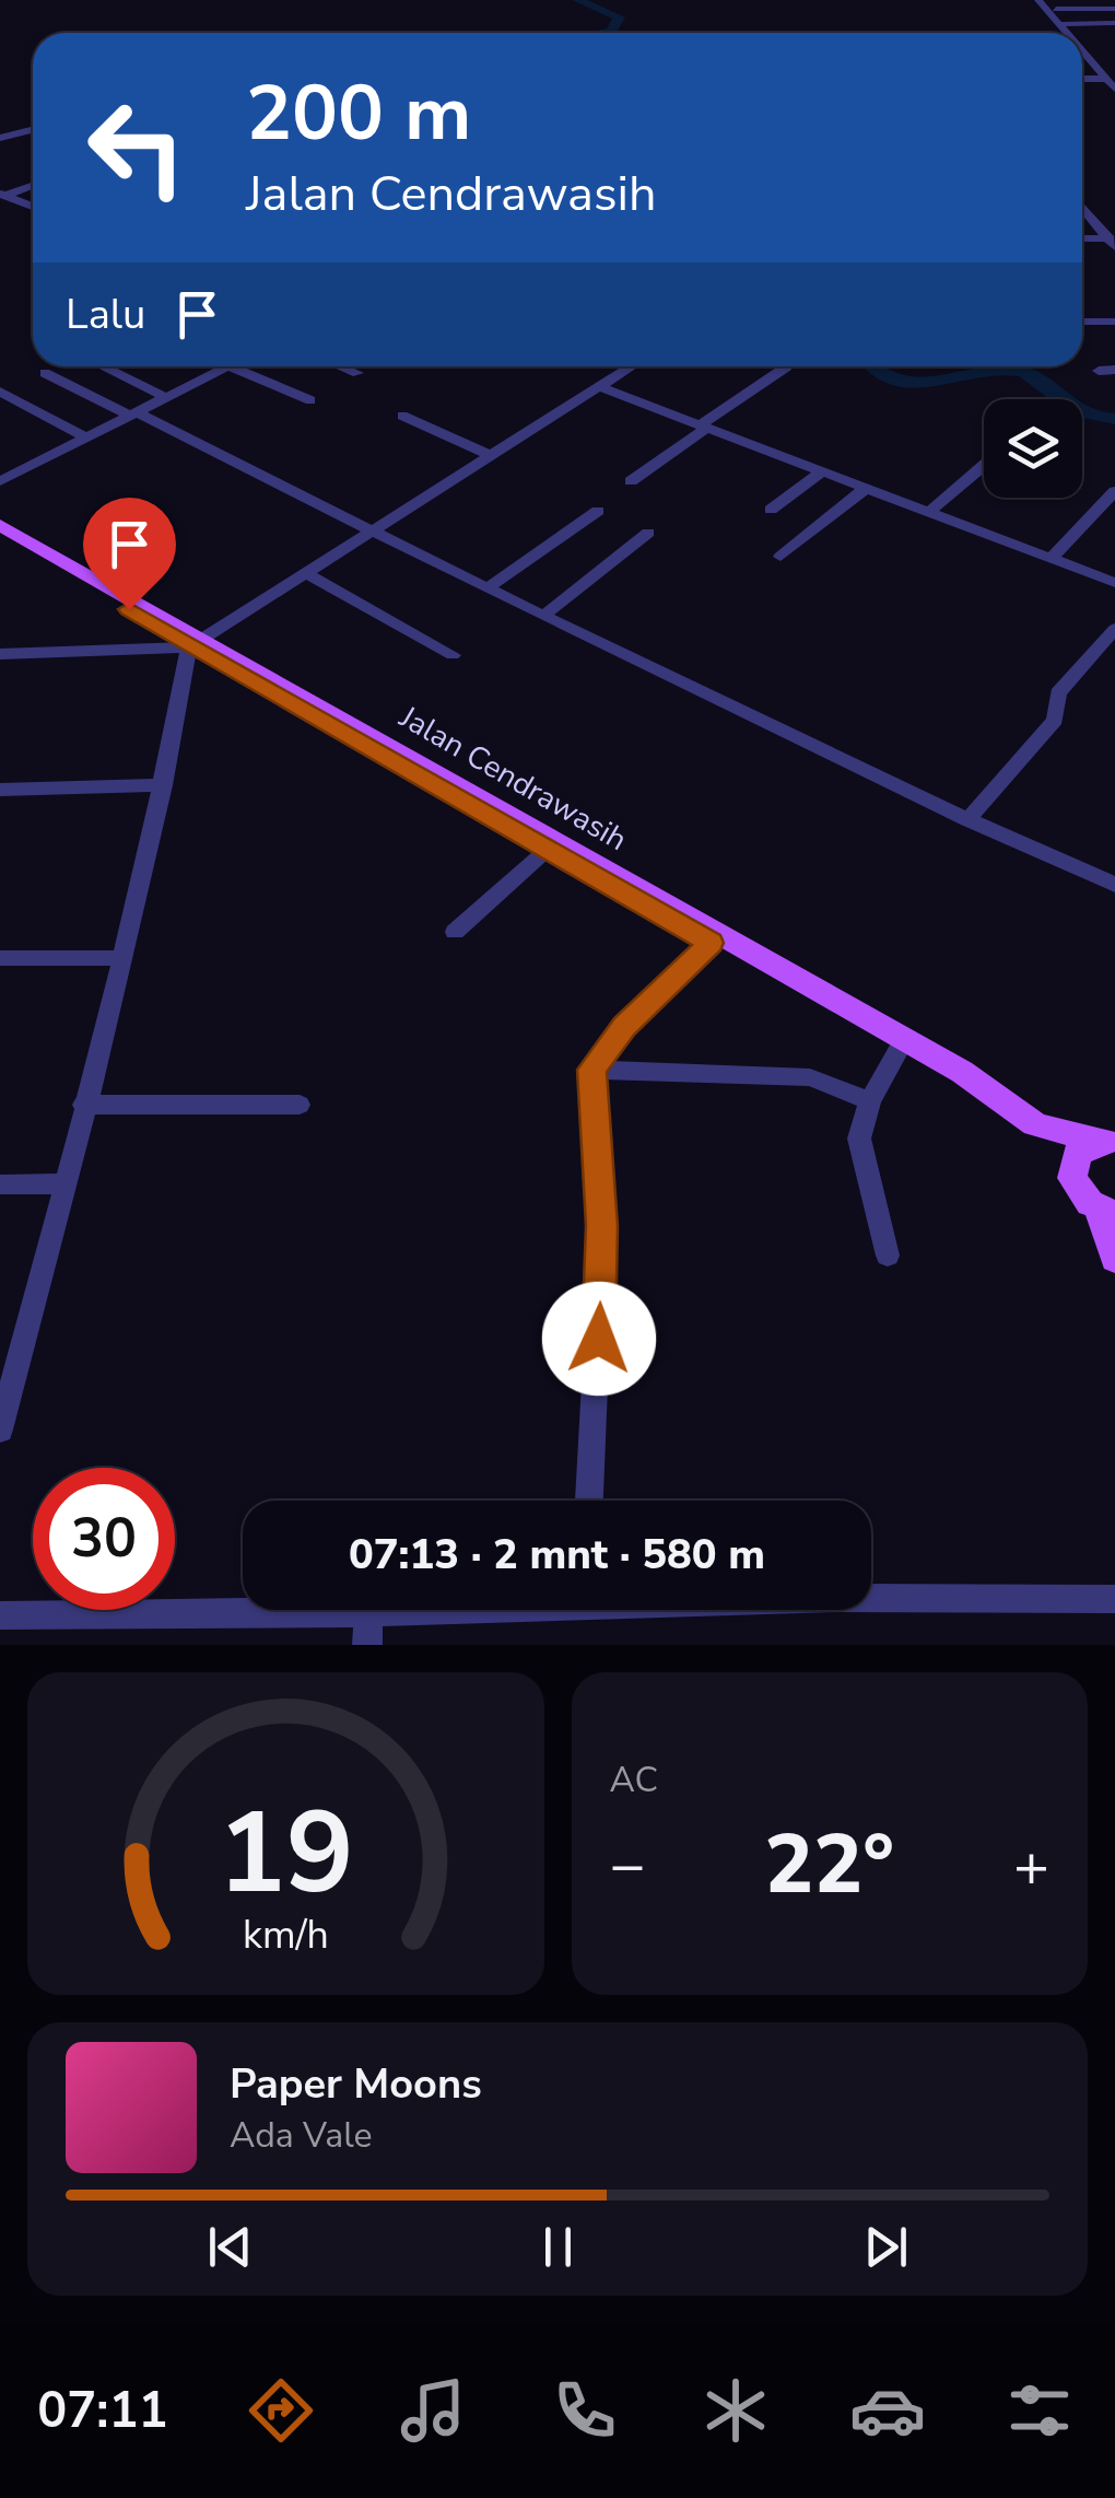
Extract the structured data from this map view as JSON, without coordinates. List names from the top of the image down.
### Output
{
  "streets": {
    "main road": ["Jalan Cendrawasih"]
  },
  "page": {
    "turn": ["200 m", "Jalan Cendrawasih"],
    "then": "Lalu",
    "limit": "30",
    "trip": "07:13 · 2 mnt · 580 m",
    "tile": "AC",
    "heat": ["−", "22°", "+"],
    "song": ["Paper Moons", "Ada Vale"],
    "tabs": "07:11",
    "gauge": ["19", "km/h"]
  }
}
